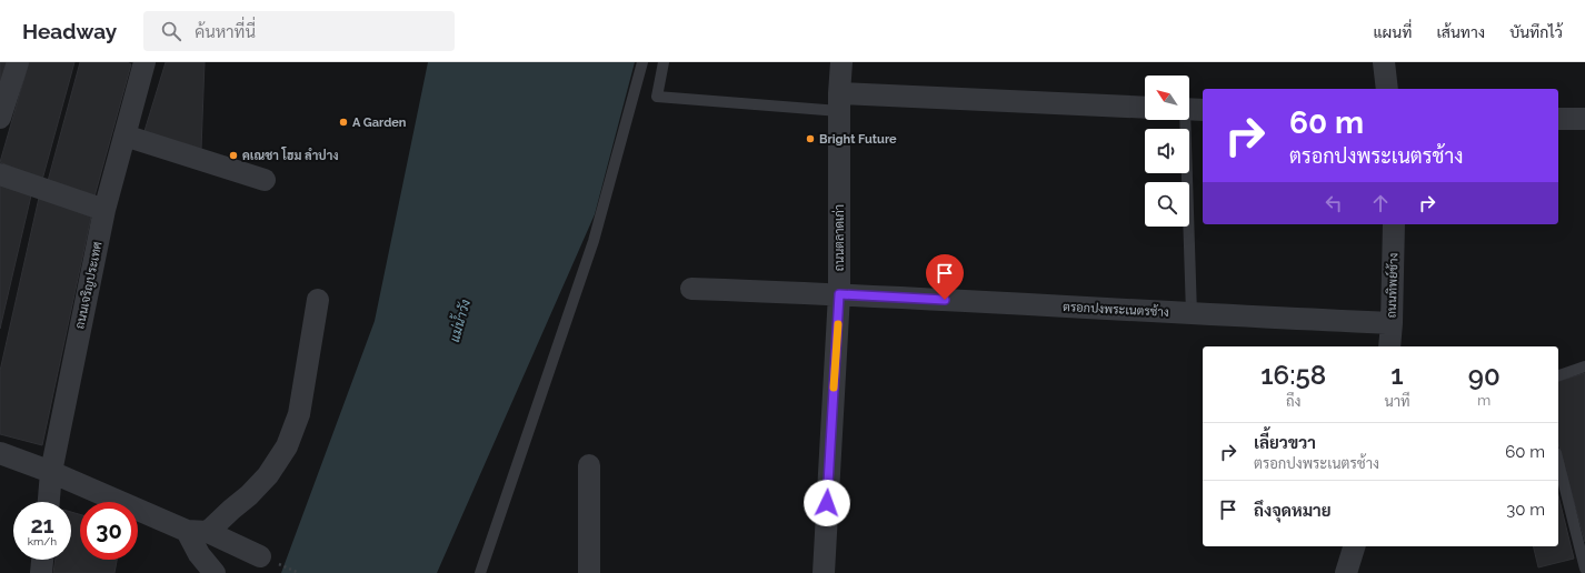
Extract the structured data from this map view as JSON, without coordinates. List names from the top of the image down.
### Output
{
  "streets": {
    "street": [
      "ถนนตลาดเก่า",
      "ถนนเจริญประเทศ",
      "ถนนทิพย์ช้าง",
      "ตรอกปงพระเนตรช้าง"
    ]
  },
  "crossings": [
    ["ถนนตลาดเก่า", "ตรอกปงพระเนตรช้าง"],
    ["ถนนทิพย์ช้าง", "ตรอกปงพระเนตรช้าง"]
  ],
  "water": ["แม่น้ำวัง"],
  "places": ["A Garden", "Bright Future", "คเณชา โฮม ลำปาง"],
  "north": "top left",
  "page": {
    "header": "Headway",
    "search": "ค้นหาที่นี่",
    "nav": ["แผนที่", "เส้นทาง", "บันทึกไว้"],
    "turn": ["60 m", "ตรอกปงพระเนตรช้าง"],
    "eta": [
      "16:58",
      "ถึง",
      "1",
      "นาที",
      "90",
      "m"
    ],
    "list": [
      {
        "name": "เลี้ยวขวา",
        "note": "ตรอกปงพระเนตรช้าง",
        "value": "60 m"
      },
      {
        "name": "ถึงจุดหมาย",
        "value": "30 m"
      }
    ],
    "speed": "21 km/h",
    "limit": "30"
  }
}
